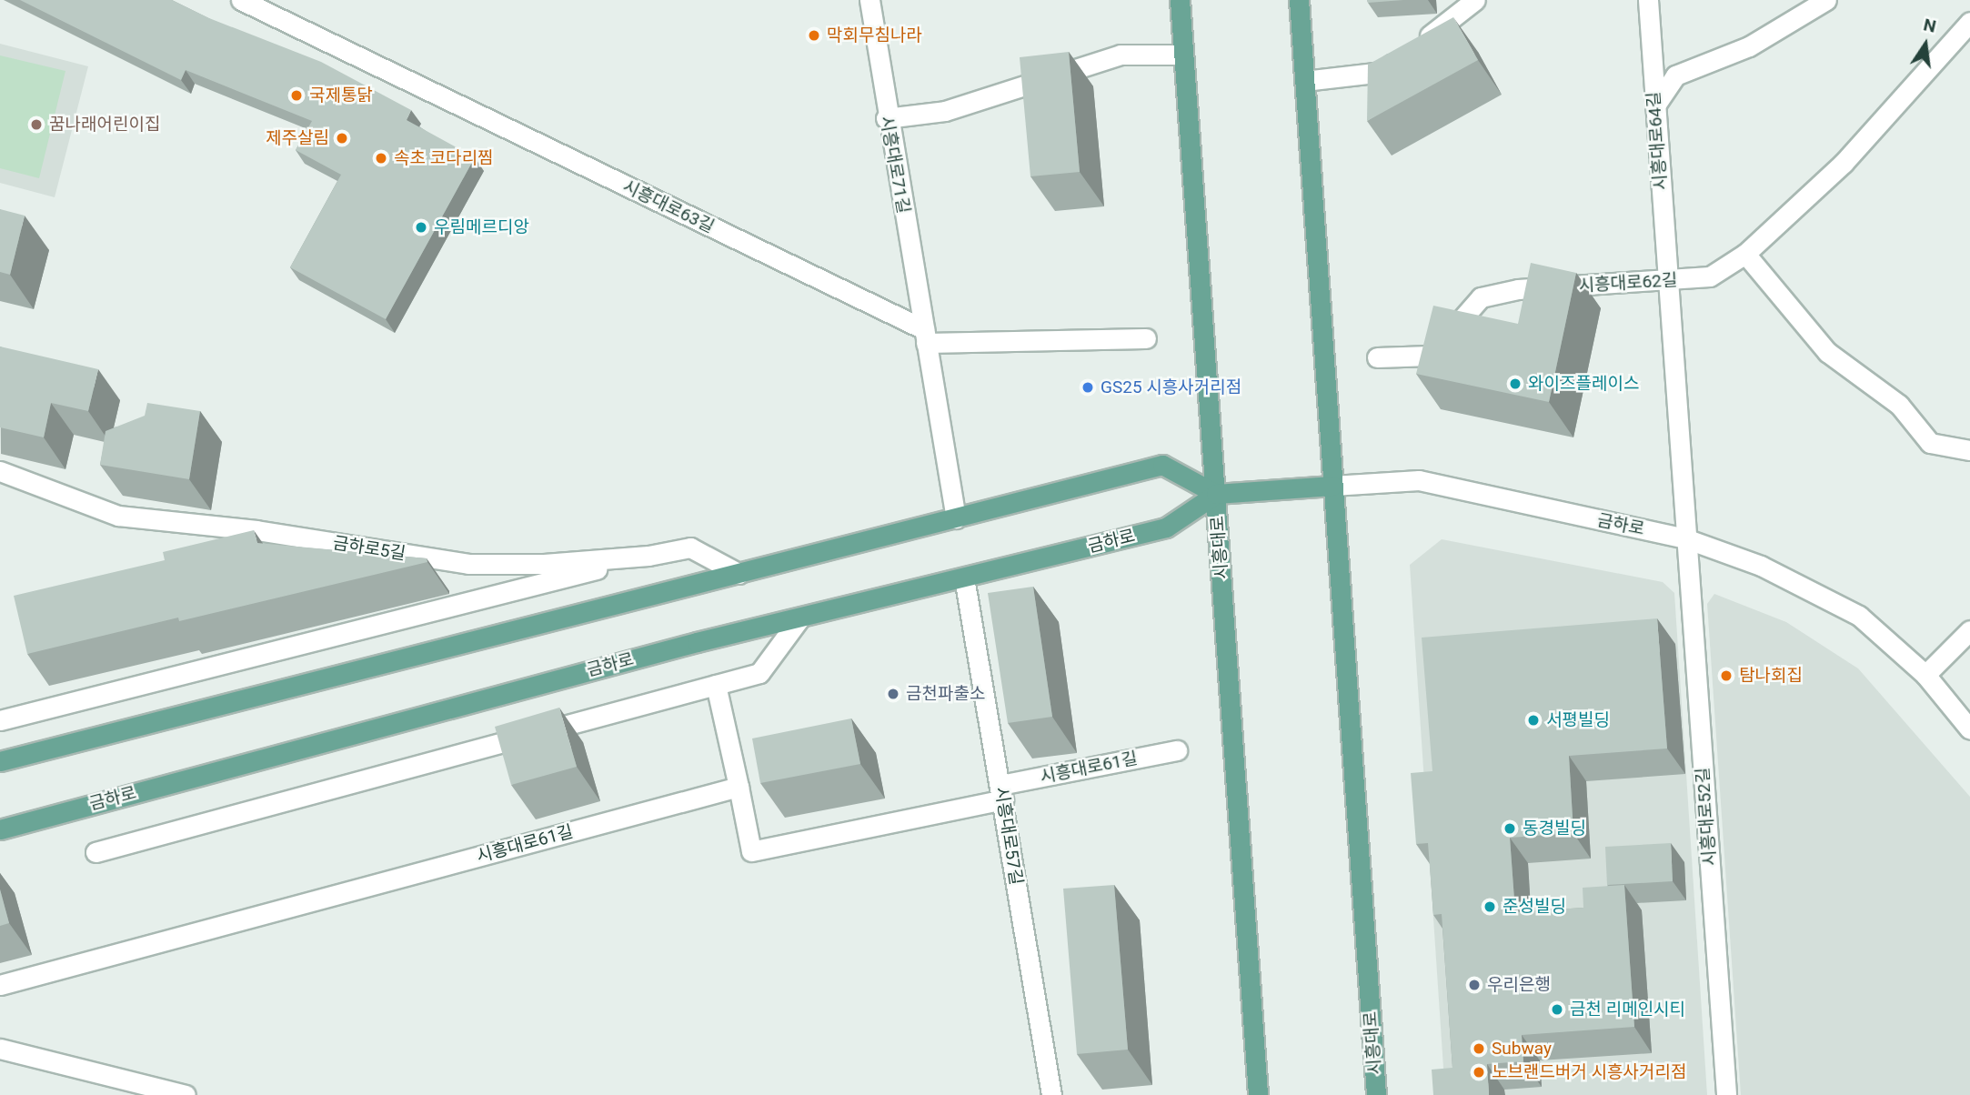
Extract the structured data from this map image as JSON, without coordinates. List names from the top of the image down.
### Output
{
  "streets": {
    "main road": ["금하로", "시흥대로"],
    "street": [
      "시흥대로64길",
      "시흥대로71길",
      "시흥대로63길",
      "시흥대로62길",
      "금하로5길",
      "시흥대로61길",
      "시흥대로52길",
      "시흥대로57길"
    ]
  },
  "crossings": [
    ["시흥대로64길", "시흥대로62길"],
    ["시흥대로71길", "시흥대로63길"],
    ["금하로", "시흥대로"],
    ["금하로", "시흥대로52길"],
    ["금하로", "시흥대로57길"],
    ["시흥대로61길", "시흥대로57길"]
  ],
  "places": [
    "막회무침나라",
    "국제통닭",
    "꿈나래어린이집",
    "제주살림",
    "속초 코다리찜",
    "우림메르디앙",
    "와이즈플레이스",
    "GS25 시흥사거리점",
    "탐나회집",
    "금천파출소",
    "서평빌딩",
    "동경빌딩",
    "준성빌딩",
    "우리은행",
    "금천 리메인시티",
    "Subway",
    "노브랜드버거 시흥사거리점"
  ],
  "north": "top"
}
